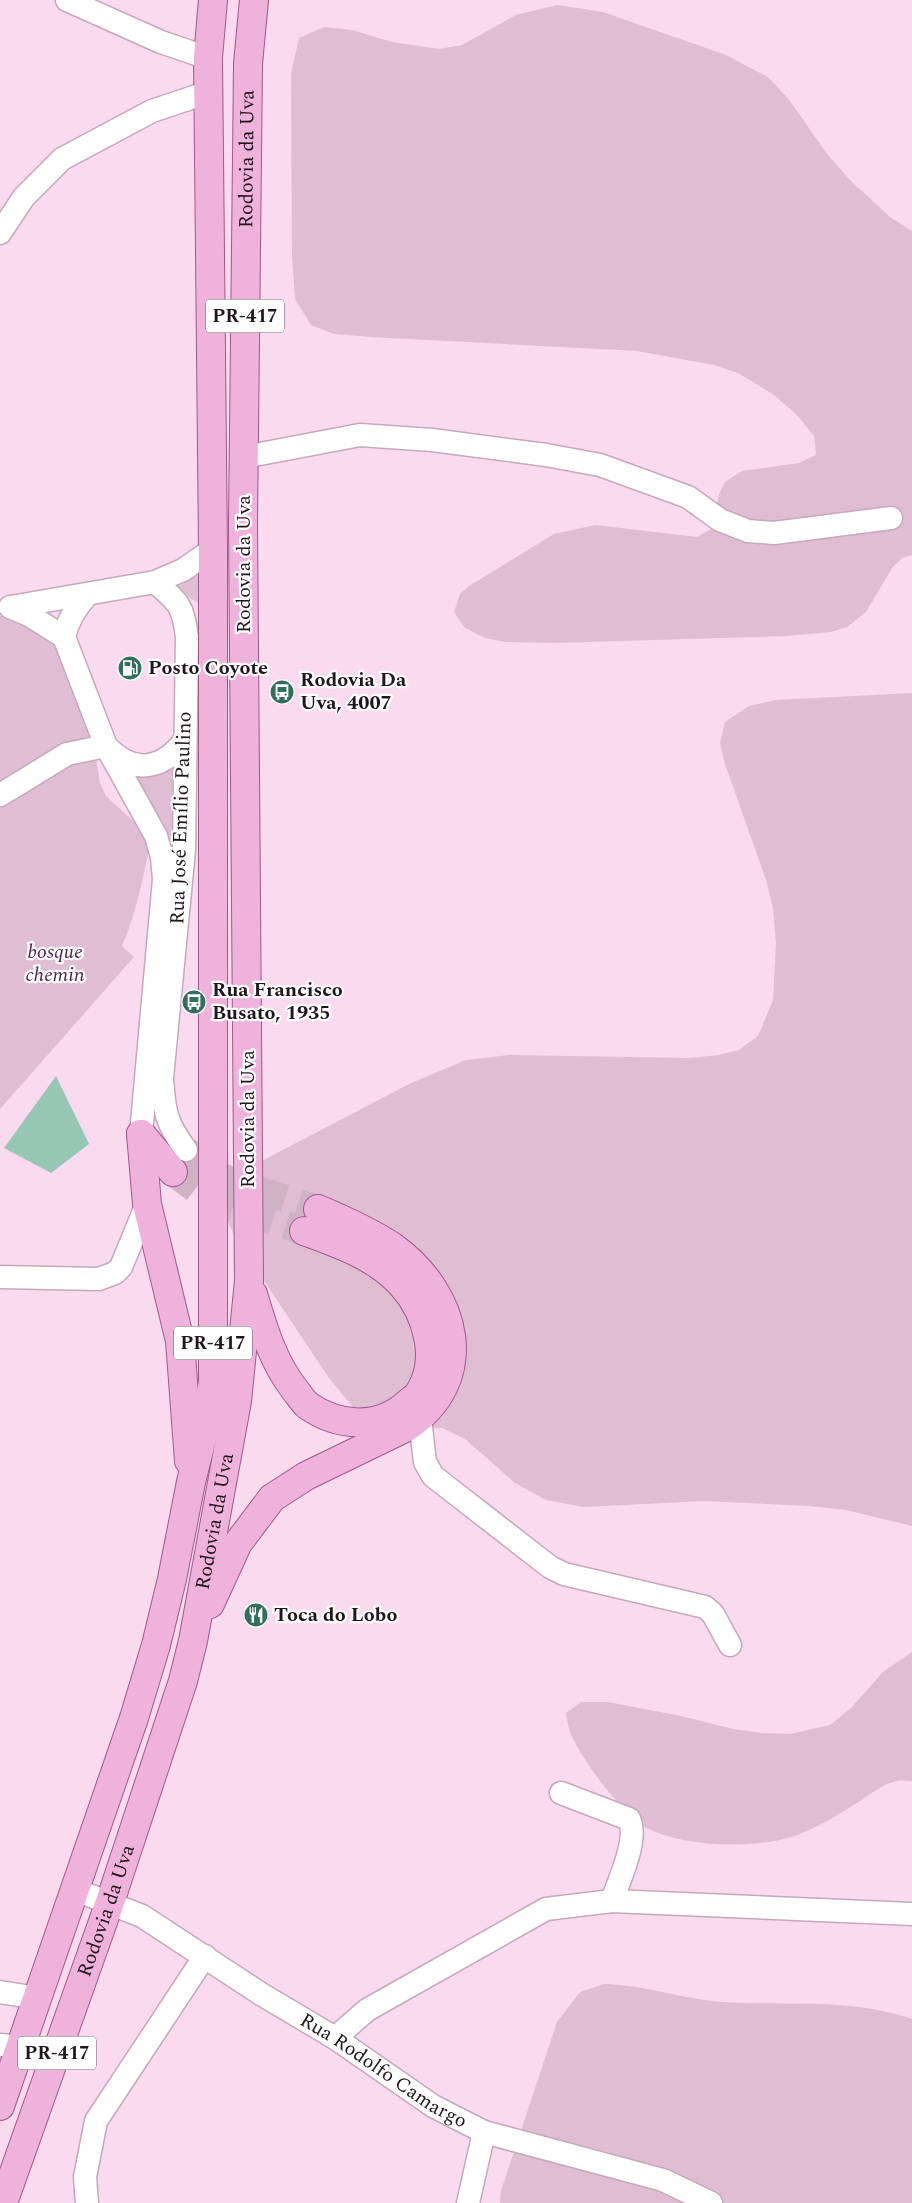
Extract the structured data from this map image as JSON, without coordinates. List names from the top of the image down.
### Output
{
  "streets": {
    "main road": ["Rodovia da Uva", "PR-417"],
    "street": ["Rua José Emílio Paulino", "Rua Rodolfo Camargo"]
  },
  "crossings": [
    ["Rodovia da Uva", "Rua Rodolfo Camargo"]
  ],
  "parks": ["bosque chemin"],
  "places": {
    "fuel station": ["Posto Coyote"],
    "bus stop": ["Rodovia Da Uva, 4007", "Rua Francisco Busato, 1935"],
    "restaurant": ["Toca do Lobo"]
  }
}
